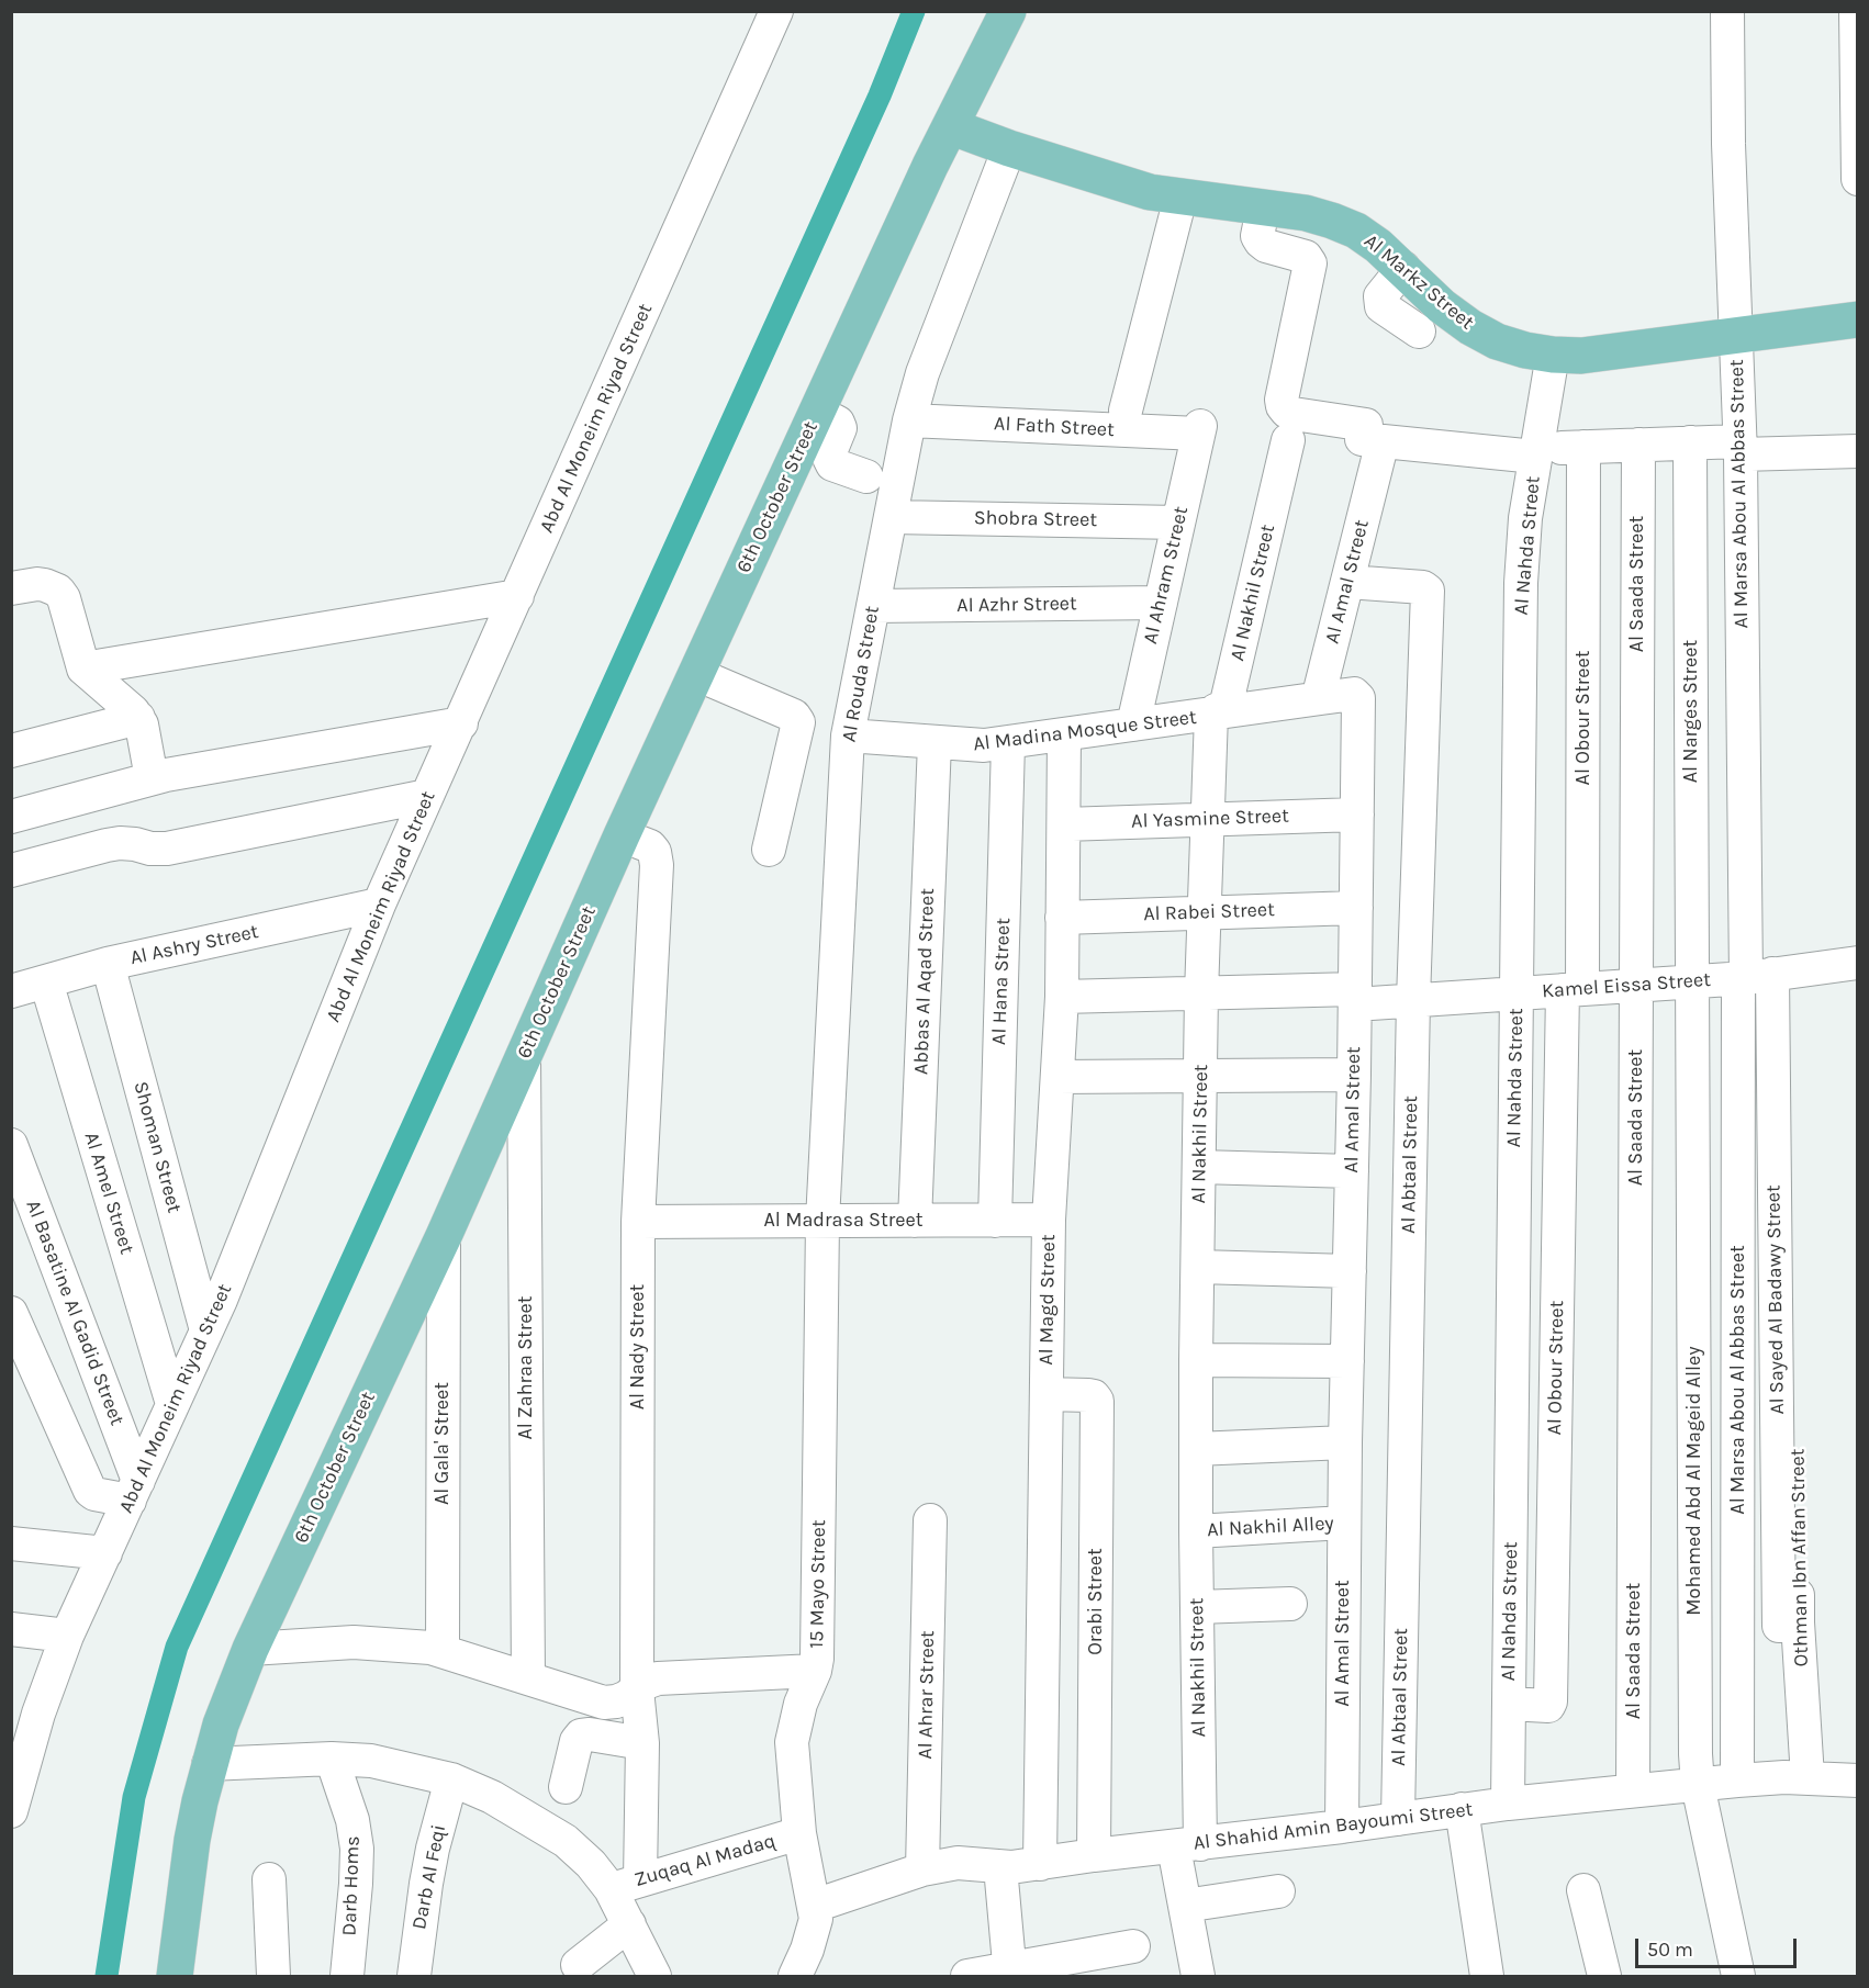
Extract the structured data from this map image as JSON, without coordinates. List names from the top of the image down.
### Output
{
  "streets": {
    "main road": ["Al Markz Street", "6th October Street"],
    "street": [
      "Abd Al Moneim Riyad Street",
      "Al Fath Street",
      "Al Marsa Abou Al Abbas Street",
      "Shobra Street",
      "Al Nahda Street",
      "Al Ahram Street",
      "Al Amal Street",
      "Al Saada Street",
      "Al Nakhil Street",
      "Al Azhr Street",
      "Al Rouda Street",
      "Al Narges Street",
      "Al Obour Street",
      "Al Madina Mosque Street",
      "Al Yasmine Street",
      "Al Rabei Street",
      "Al Ashry Street",
      "Abbas Al Aqad Street",
      "Al Hana Street",
      "Kamel Eissa Street",
      "Shoman Street",
      "Al Abtaal Street",
      "Al Amel Street",
      "Al Madrasa Street",
      "Al Magd Street",
      "Al Sayed Al Badawy Street",
      "Al Basatine Al Gadid Street",
      "Al Nady Street",
      "Al Zahraa Street",
      "Al Gala' Street",
      "Mohamed Abd Al Mageid Alley",
      "Al Nakhil Alley",
      "Othman Ibn Affan Street",
      "15 Mayo Street",
      "Orabi Street",
      "Al Ahrar Street",
      "Al Shahid Amin Bayoumi Street",
      "Zuqaq Al Madaq",
      "Darb Al Feqi",
      "Darb Homs"
    ]
  },
  "crossings": [
    ["Al Markz Street", "Al Marsa Abou Al Abbas Street"],
    ["Al Markz Street", "6th October Street"],
    ["Al Markz Street", "Al Nahda Street"],
    ["Al Markz Street", "Al Rouda Street"],
    ["Abd Al Moneim Riyad Street", "Al Ashry Street"],
    ["Abd Al Moneim Riyad Street", "Shoman Street"],
    ["Abd Al Moneim Riyad Street", "Al Amel Street"],
    ["Abd Al Moneim Riyad Street", "Al Basatine Al Gadid Street"],
    ["Al Fath Street", "Al Ahram Street"],
    ["Al Fath Street", "Al Rouda Street"],
    ["Al Marsa Abou Al Abbas Street", "Kamel Eissa Street"],
    ["Al Marsa Abou Al Abbas Street", "Al Sayed Al Badawy Street"],
    ["Al Marsa Abou Al Abbas Street", "Othman Ibn Affan Street"],
    ["Al Marsa Abou Al Abbas Street", "Al Shahid Amin Bayoumi Street"],
    ["6th October Street", "Al Nady Street"],
    ["6th October Street", "Al Zahraa Street"],
    ["6th October Street", "Al Gala' Street"],
    ["Shobra Street", "Al Ahram Street"],
    ["Shobra Street", "Al Rouda Street"],
    ["Al Nahda Street", "Al Obour Street"],
    ["Al Nahda Street", "Kamel Eissa Street"],
    ["Al Nahda Street", "Al Shahid Amin Bayoumi Street"],
    ["Al Ahram Street", "Al Azhr Street"],
    ["Al Ahram Street", "Al Madina Mosque Street"],
    ["Al Amal Street", "Al Madina Mosque Street"],
    ["Al Amal Street", "Al Yasmine Street"],
    ["Al Amal Street", "Al Rabei Street"],
    ["Al Amal Street", "Kamel Eissa Street"],
    ["Al Amal Street", "Al Abtaal Street"],
    ["Al Amal Street", "Al Nakhil Alley"],
    ["Al Amal Street", "Al Shahid Amin Bayoumi Street"],
    ["Al Saada Street", "Kamel Eissa Street"],
    ["Al Saada Street", "Al Shahid Amin Bayoumi Street"],
    ["Al Nakhil Street", "Al Madina Mosque Street"],
    ["Al Nakhil Street", "Al Yasmine Street"],
    ["Al Nakhil Street", "Al Rabei Street"],
    ["Al Nakhil Street", "Kamel Eissa Street"],
    ["Al Nakhil Street", "Al Nakhil Alley"],
    ["Al Nakhil Street", "Al Shahid Amin Bayoumi Street"],
    ["Al Azhr Street", "Al Rouda Street"],
    ["Al Rouda Street", "Al Madina Mosque Street"],
    ["Al Rouda Street", "Al Madrasa Street"],
    ["Al Rouda Street", "15 Mayo Street"],
    ["Al Narges Street", "Kamel Eissa Street"],
    ["Al Narges Street", "Mohamed Abd Al Mageid Alley"],
    ["Al Obour Street", "Kamel Eissa Street"],
    ["Al Madina Mosque Street", "Abbas Al Aqad Street"],
    ["Al Madina Mosque Street", "Al Hana Street"],
    ["Al Madina Mosque Street", "Al Magd Street"],
    ["Al Yasmine Street", "Al Magd Street"],
    ["Al Rabei Street", "Al Magd Street"],
    ["Al Ashry Street", "Shoman Street"],
    ["Al Ashry Street", "Al Amel Street"],
    ["Abbas Al Aqad Street", "Al Madrasa Street"],
    ["Al Hana Street", "Al Madrasa Street"],
    ["Kamel Eissa Street", "Al Abtaal Street"],
    ["Kamel Eissa Street", "Al Magd Street"],
    ["Kamel Eissa Street", "Al Sayed Al Badawy Street"],
    ["Kamel Eissa Street", "Mohamed Abd Al Mageid Alley"],
    ["Al Abtaal Street", "Al Shahid Amin Bayoumi Street"],
    ["Al Madrasa Street", "Al Magd Street"],
    ["Al Madrasa Street", "Al Nady Street"],
    ["Al Madrasa Street", "15 Mayo Street"],
    ["Al Magd Street", "Orabi Street"],
    ["Al Magd Street", "Al Shahid Amin Bayoumi Street"],
    ["Al Sayed Al Badawy Street", "Othman Ibn Affan Street"],
    ["Al Nady Street", "Zuqaq Al Madaq"],
    ["Mohamed Abd Al Mageid Alley", "Al Shahid Amin Bayoumi Street"],
    ["Othman Ibn Affan Street", "Al Shahid Amin Bayoumi Street"],
    ["15 Mayo Street", "Al Shahid Amin Bayoumi Street"],
    ["15 Mayo Street", "Zuqaq Al Madaq"],
    ["Orabi Street", "Al Shahid Amin Bayoumi Street"],
    ["Al Ahrar Street", "Al Shahid Amin Bayoumi Street"]
  ],
  "scale_bar": "50 m"
}
